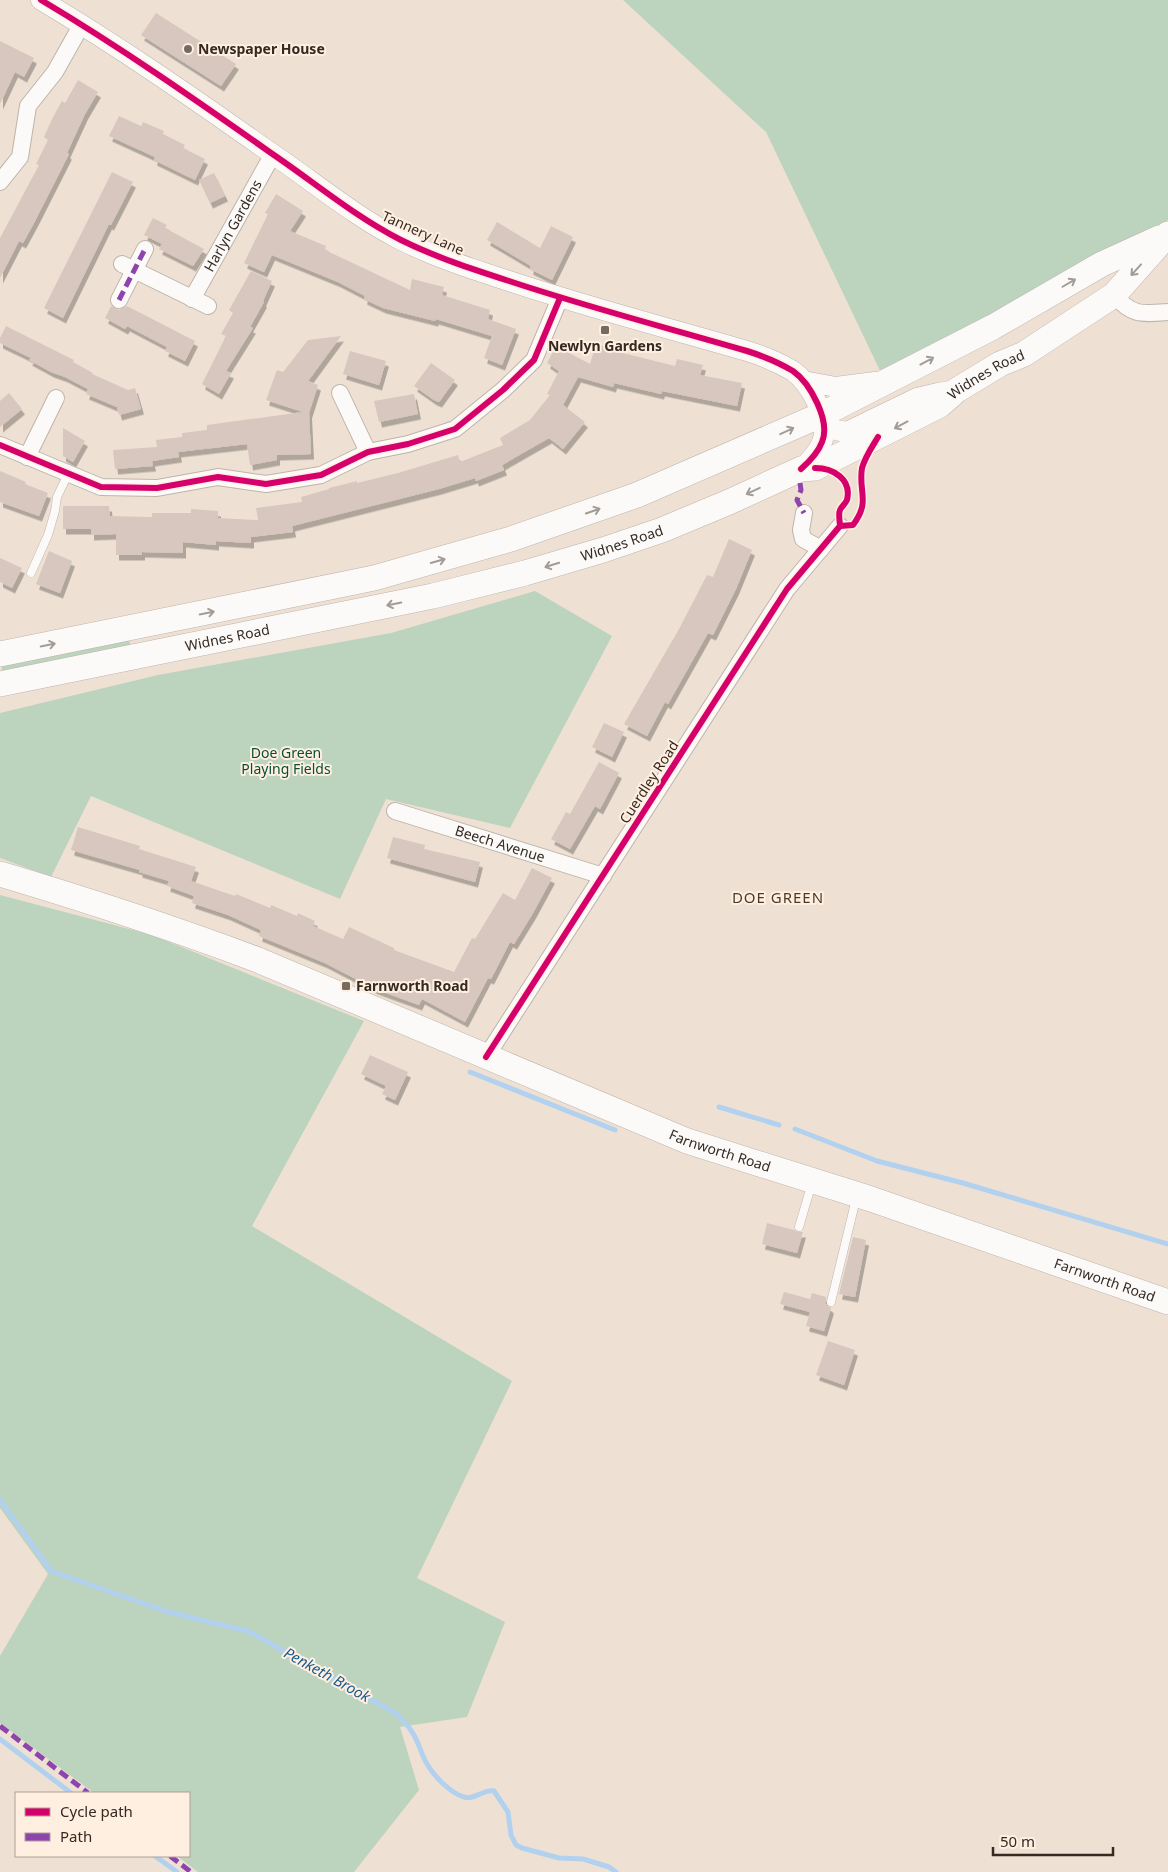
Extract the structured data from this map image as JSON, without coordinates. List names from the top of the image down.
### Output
{
  "streets": {
    "main road": ["Widnes Road", "Farnworth Road"],
    "street": [
      "Harlyn Gardens",
      "Tannery Lane",
      "Cuerdley Road",
      "Beech Avenue"
    ]
  },
  "crossings": [
    ["Harlyn Gardens", "Tannery Lane"],
    ["Tannery Lane", "Widnes Road"],
    ["Cuerdley Road", "Beech Avenue"],
    ["Cuerdley Road", "Farnworth Road"]
  ],
  "districts": ["DOE GREEN"],
  "water": ["Penketh Brook"],
  "parks": ["Doe Green Playing Fields"],
  "places": {
    "other": ["Newspaper House"],
    "transit": ["Newlyn Gardens", "Farnworth Road"]
  },
  "legend": ["Cycle path", "Path"],
  "scale_bar": "50 m"
}
